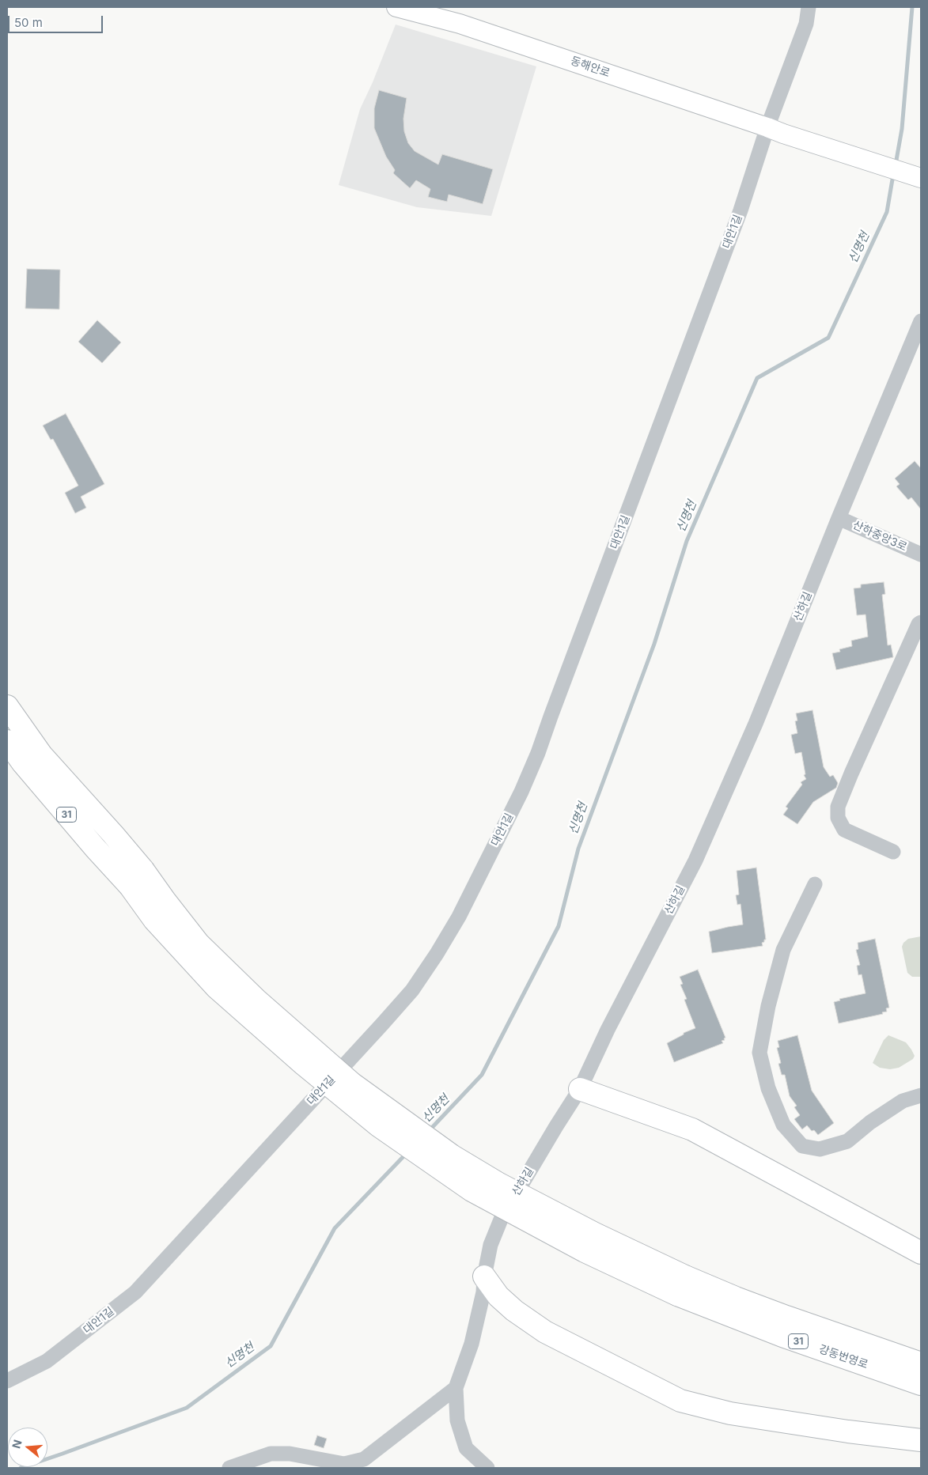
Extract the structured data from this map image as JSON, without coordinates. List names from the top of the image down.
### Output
{
  "streets": {
    "highway": ["31", "강동번영로"],
    "main road": ["동해안로"],
    "street": ["대안1길", "산하중앙3로", "산하길"]
  },
  "crossings": [
    ["동해안로", "대안1길"],
    ["산하중앙3로", "산하길"]
  ],
  "water": ["신명천"],
  "scale_bar": "50 m",
  "north": "left"
}
